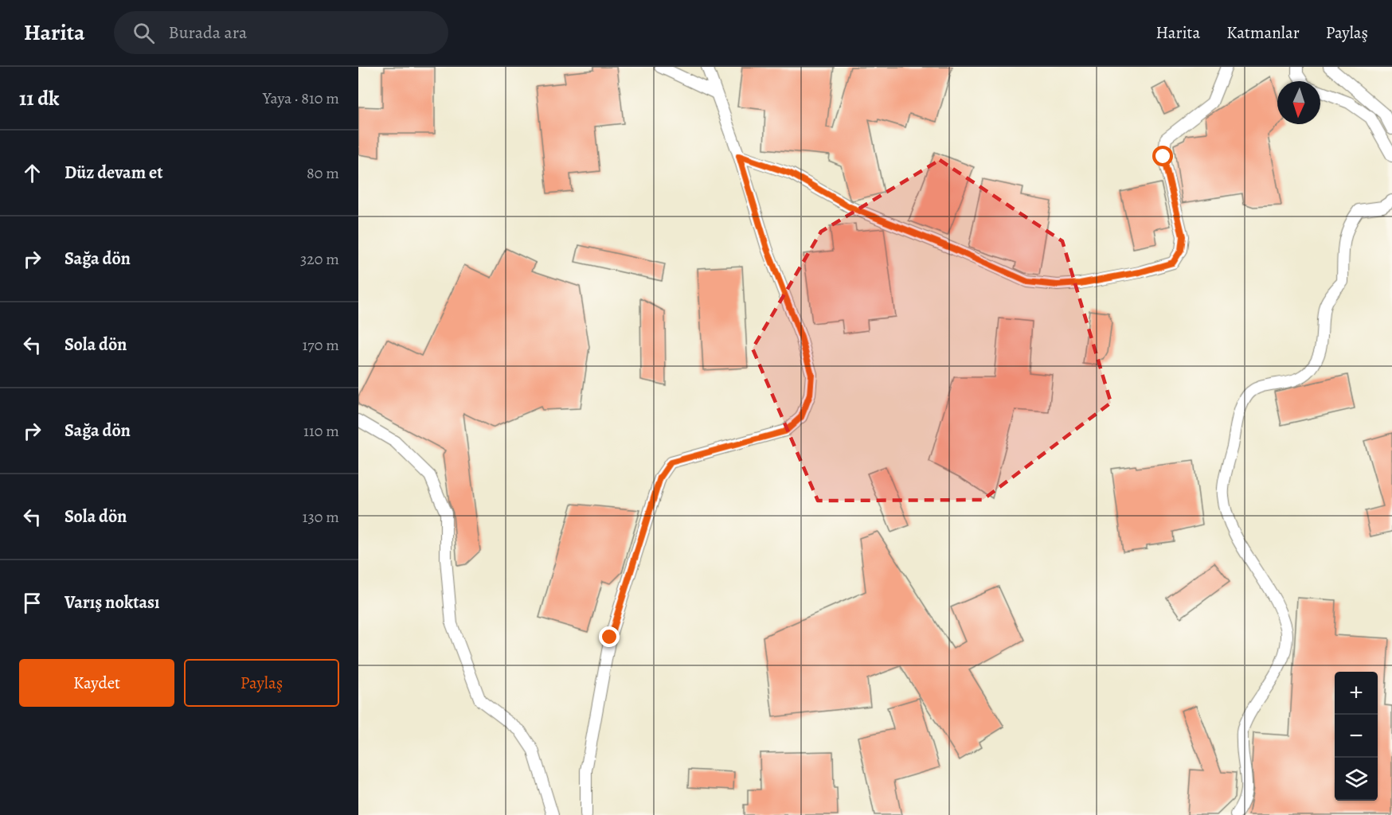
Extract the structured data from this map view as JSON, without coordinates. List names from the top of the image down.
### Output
{
  "north": "bottom",
  "page": {
    "header": "Harita",
    "search": "Burada ara",
    "nav": ["Harita", "Katmanlar", "Paylaş"],
    "heading": ["11 dk", "Yaya · 810 m"],
    "list": [
      ["Düz devam et", "80 m"],
      ["Sağa dön", "320 m"],
      ["Sola dön", "170 m"],
      ["Sağa dön", "110 m"],
      ["Sola dön", "130 m"],
      "Varış noktası"
    ],
    "buttons": ["Kaydet", "Paylaş"],
    "map_buttons": ["+", "−"]
  }
}
